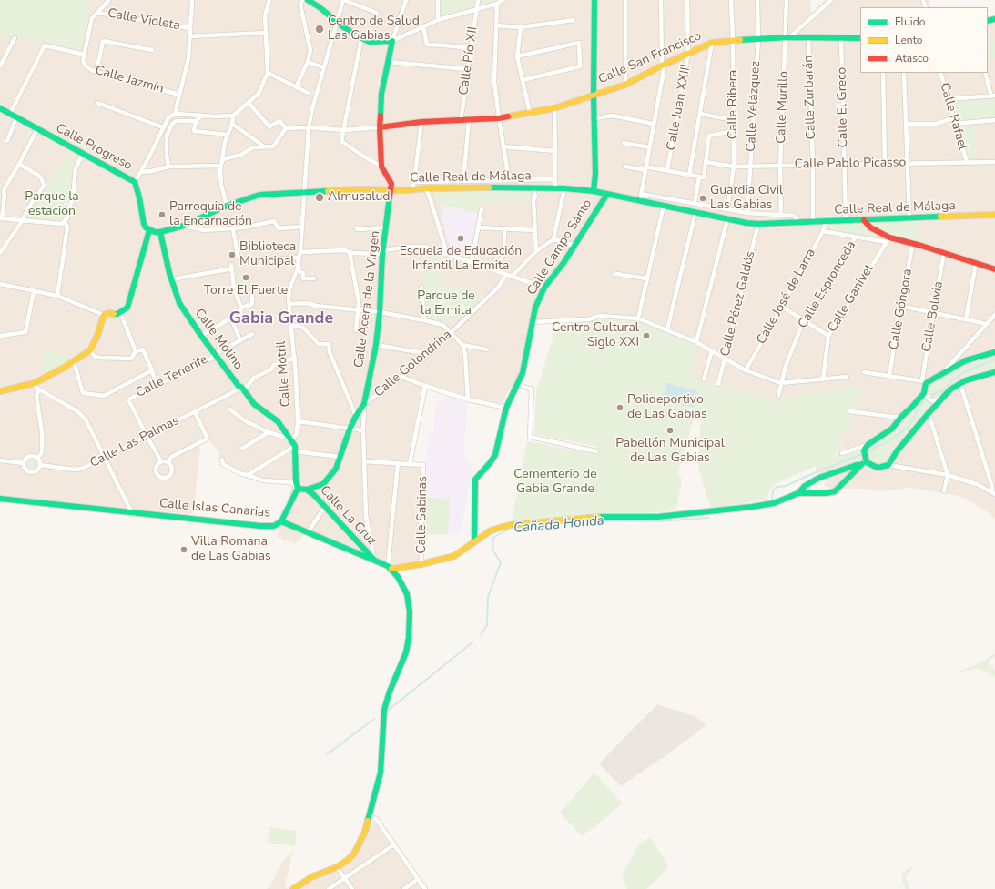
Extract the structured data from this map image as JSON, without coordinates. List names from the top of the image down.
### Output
{
  "streets": {
    "street": [
      "Calle Violeta",
      "Calle San Francisco",
      "Calle Pío XII",
      "Calle Jazmín",
      "Calle Zurbarán",
      "Calle Ribera",
      "Calle Velázquez",
      "Calle Juan XXIII",
      "Calle Murillo",
      "Calle El Greco",
      "Calle Rafael",
      "Calle Progreso",
      "Calle Pablo Picasso",
      "Calle Real de Málaga",
      "Calle Campo Santo",
      "Calle Espronceda",
      "Calle José de Larra",
      "Calle Ganivet",
      "Calle Acera de la Virgen",
      "Calle Pérez Galdós",
      "Calle Góngora",
      "Calle Bolivia",
      "Calle Molino",
      "Calle Golondrina",
      "Calle Motril",
      "Calle Tenerife",
      "Calle Las Palmas",
      "Calle Islas Canarias",
      "Calle Sabinas",
      "Calle La Cruz"
    ]
  },
  "crossings": [
    ["Calle Violeta", "Calle Jazmín"],
    ["Calle San Francisco", "Calle Pío XII"],
    ["Calle San Francisco", "Calle Zurbarán"],
    ["Calle San Francisco", "Calle Ribera"],
    ["Calle San Francisco", "Calle Velázquez"],
    ["Calle San Francisco", "Calle Juan XXIII"],
    ["Calle San Francisco", "Calle Murillo"],
    ["Calle San Francisco", "Calle El Greco"],
    ["Calle Zurbarán", "Calle Pablo Picasso"],
    ["Calle Zurbarán", "Calle Real de Málaga"],
    ["Calle Ribera", "Calle Pablo Picasso"],
    ["Calle Velázquez", "Calle Pablo Picasso"],
    ["Calle Murillo", "Calle Pablo Picasso"],
    ["Calle El Greco", "Calle Pablo Picasso"],
    ["Calle El Greco", "Calle Real de Málaga"],
    ["Calle Rafael", "Calle Pablo Picasso"],
    ["Calle Progreso", "Calle Real de Málaga"],
    ["Calle Real de Málaga", "Calle Campo Santo"],
    ["Calle Real de Málaga", "Calle José de Larra"],
    ["Calle Real de Málaga", "Calle Acera de la Virgen"],
    ["Calle Real de Málaga", "Calle Pérez Galdós"],
    ["Calle Real de Málaga", "Calle Molino"],
    ["Calle Real de Málaga", "Calle Motril"],
    ["Calle Acera de la Virgen", "Calle Golondrina"],
    ["Calle Acera de la Virgen", "Calle La Cruz"],
    ["Calle Molino", "Calle Motril"],
    ["Calle Molino", "Calle Tenerife"],
    ["Calle Molino", "Calle Las Palmas"],
    ["Calle Motril", "Calle Las Palmas"],
    ["Calle Tenerife", "Calle Las Palmas"],
    ["Calle Islas Canarias", "Calle La Cruz"]
  ],
  "districts": ["Gabia Grande"],
  "water": ["Cañada Honda"],
  "parks": ["Parque la estación", "Parque de la Ermita", "Cementerio de Gabia Grande"],
  "places": [
    "Centro de Salud Las Gabias",
    "Almusalud",
    "Guardia Civil Las Gabias",
    "Parroquia de la Encarnación",
    "Escuela de Educación Infantil La Ermita",
    "Biblioteca Municipal",
    "Torre El Fuerte",
    "Centro Cultural Siglo XXI",
    "Polideportivo de Las Gabias",
    "Pabellón Municipal de Las Gabias",
    "Villa Romana de Las Gabias"
  ],
  "legend": ["Fluido", "Lento", "Atasco"]
}
